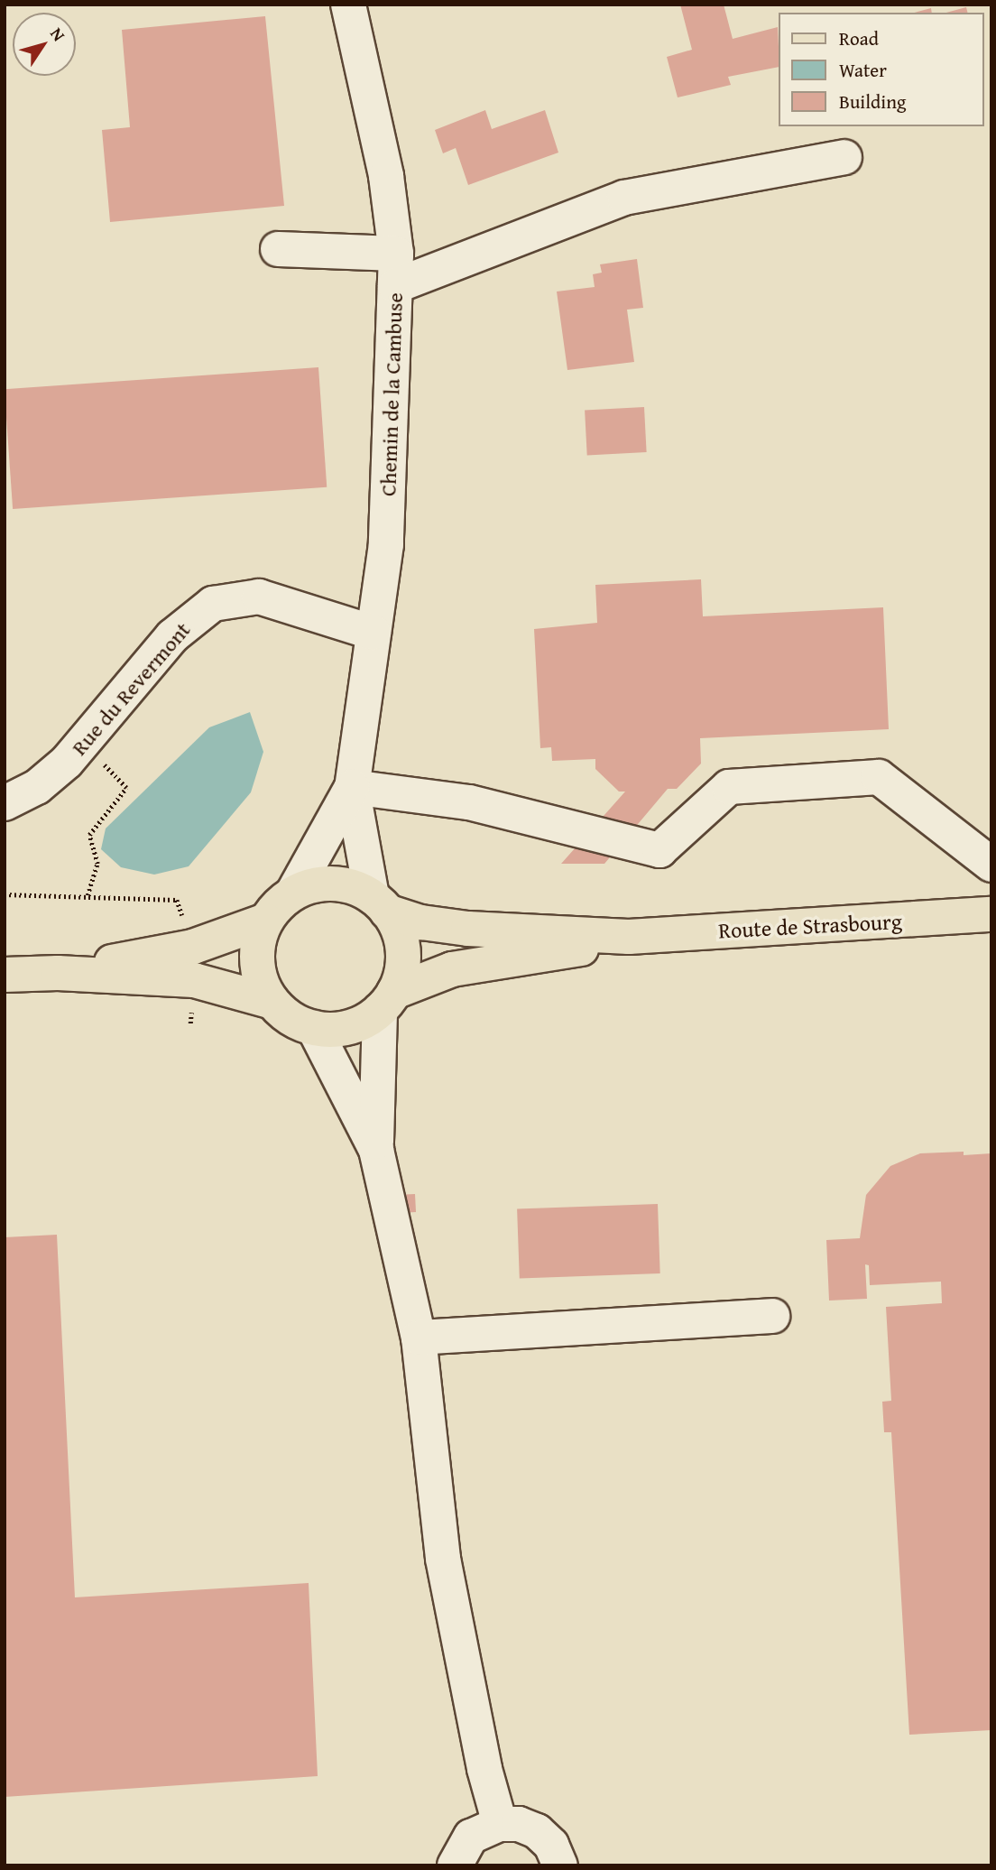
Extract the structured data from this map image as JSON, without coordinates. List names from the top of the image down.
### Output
{
  "streets": {
    "main road": ["Route de Strasbourg"],
    "street": ["Chemin de la Cambuse", "Rue du Revermont"]
  },
  "crossings": [
    ["Chemin de la Cambuse", "Rue du Revermont"],
    ["Chemin de la Cambuse", "Route de Strasbourg"]
  ],
  "legend": ["Road", "Water", "Building"],
  "north": "top right"
}
